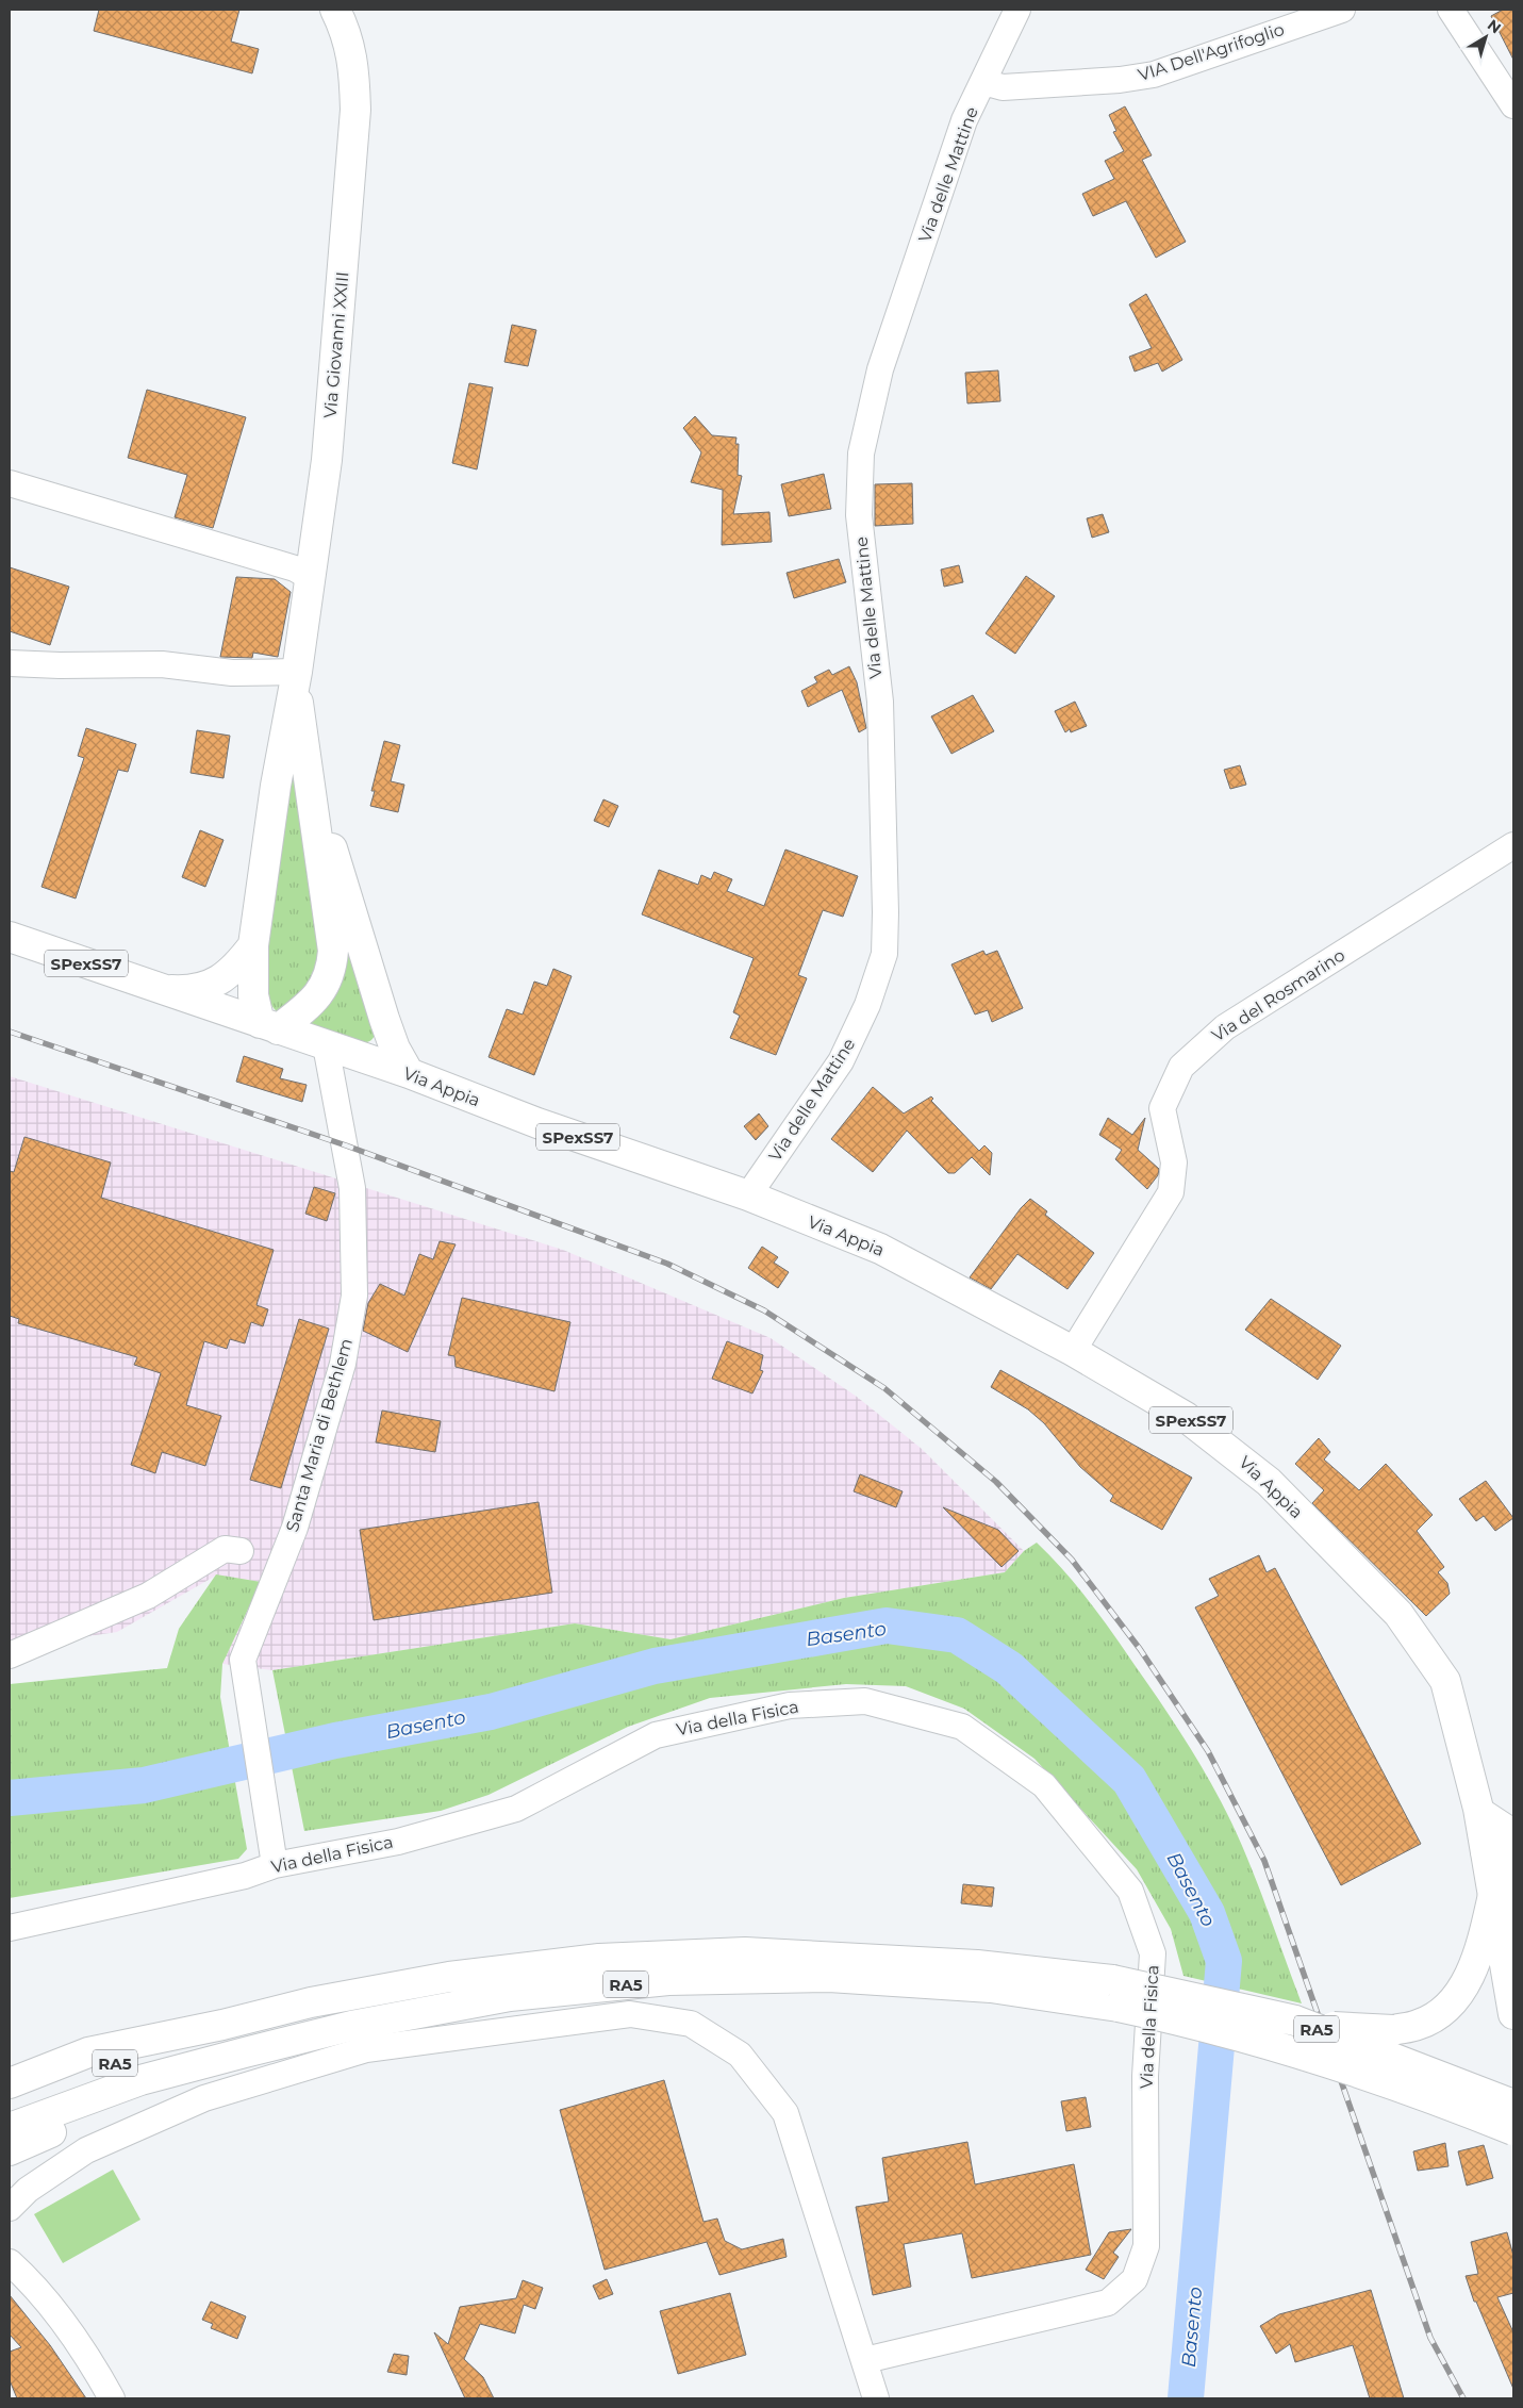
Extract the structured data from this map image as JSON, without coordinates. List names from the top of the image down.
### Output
{
  "streets": {
    "main road": [
      "Via Giovanni XXIII",
      "SPexSS7",
      "Via Appia",
      "RA5"
    ],
    "street": [
      "VIA Dell'Agrifoglio",
      "Via delle Mattine",
      "Via del Rosmarino",
      "Santa Maria di Bethlem",
      "Via della Fisica"
    ]
  },
  "crossings": [
    ["VIA Dell'Agrifoglio", "Via delle Mattine"],
    ["Via delle Mattine", "Via Appia"],
    ["SPexSS7", "Via Appia"],
    ["Via del Rosmarino", "Via Appia"],
    ["Via Appia", "Santa Maria di Bethlem"],
    ["Santa Maria di Bethlem", "Via della Fisica"]
  ],
  "water": ["Basento"],
  "north": "top right"
}
